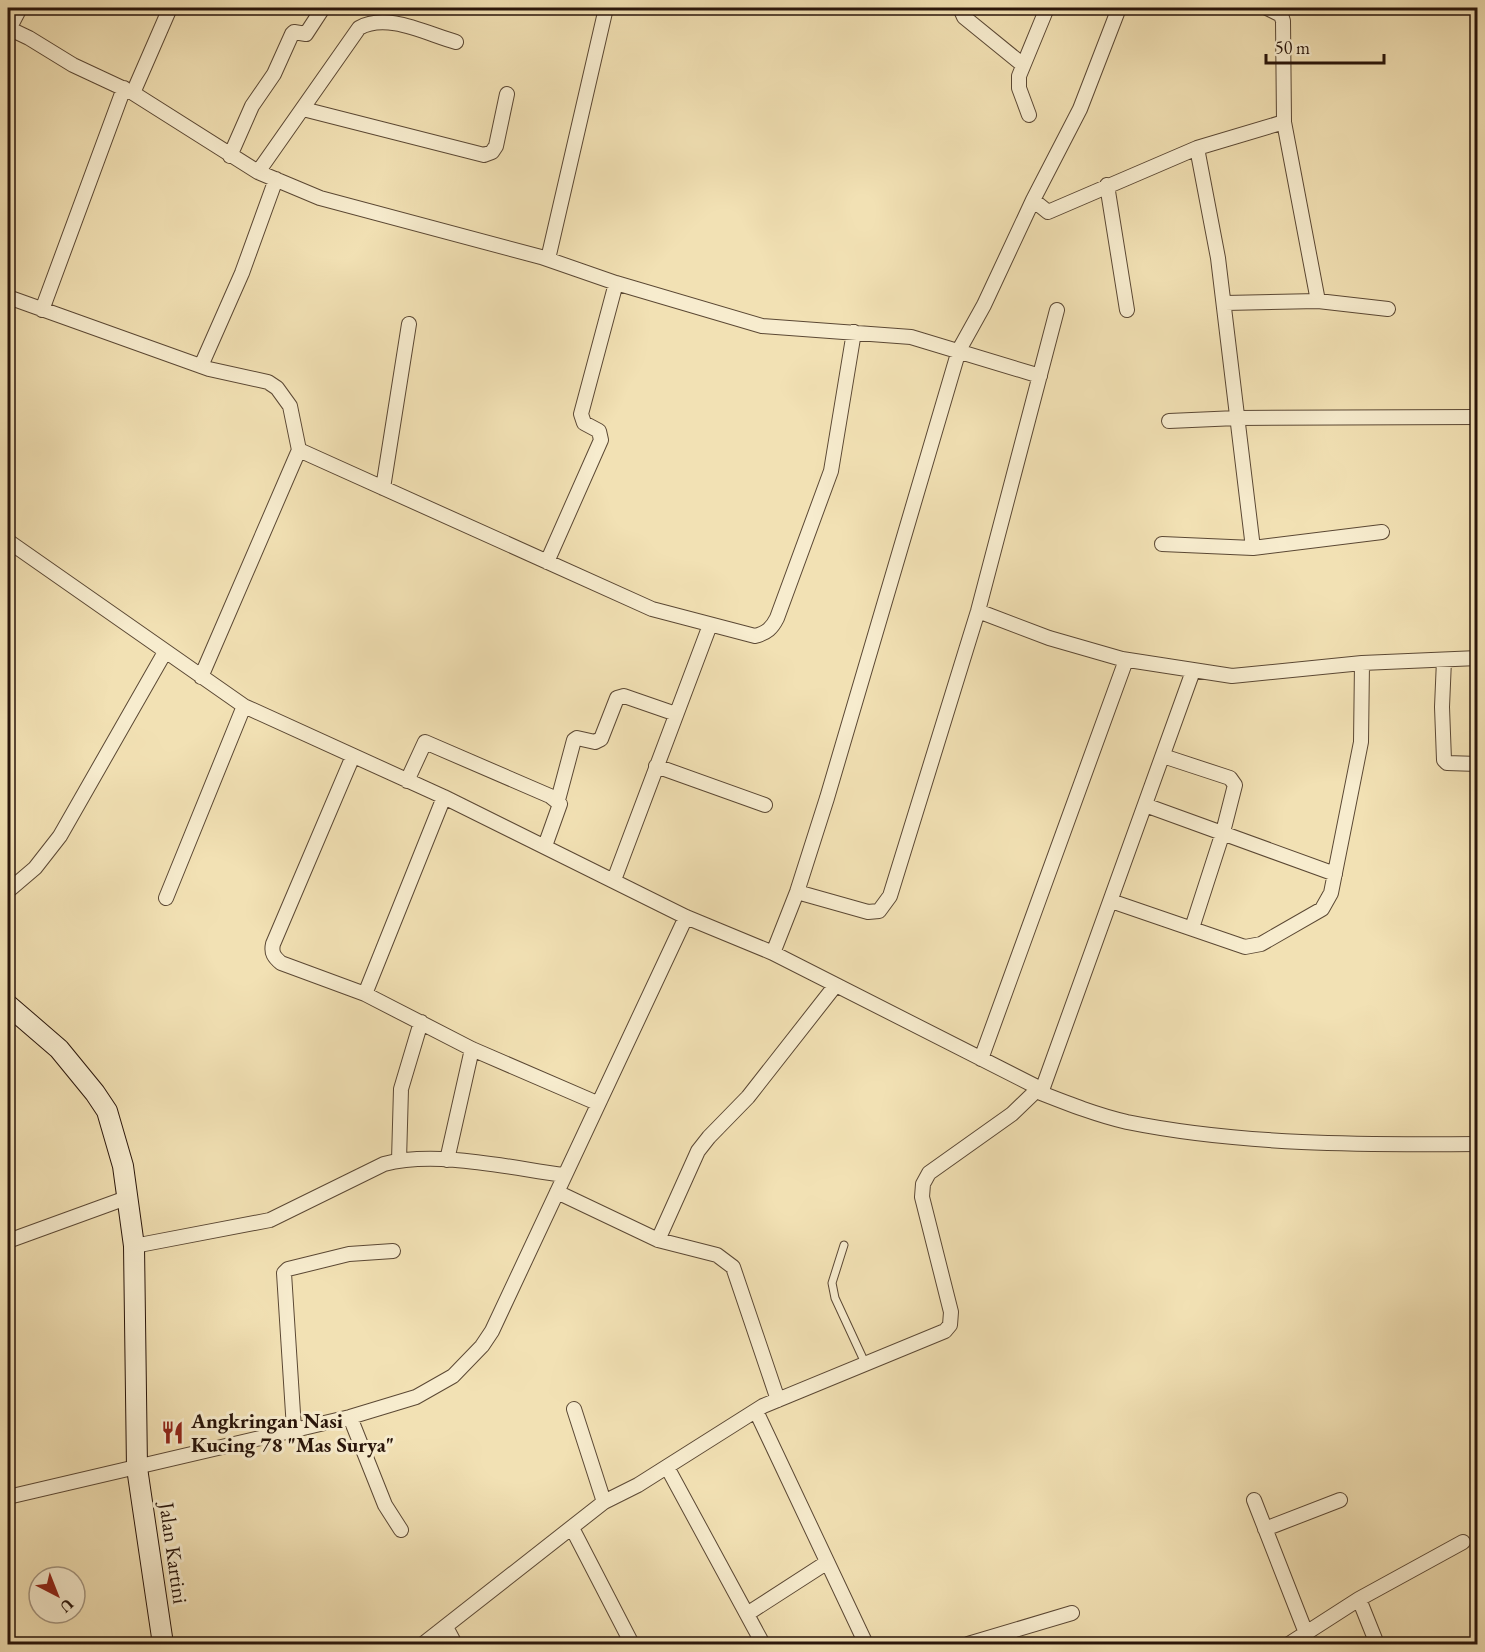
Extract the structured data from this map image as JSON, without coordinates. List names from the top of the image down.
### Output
{
  "streets": {
    "street": ["Jalan Kartini"]
  },
  "places": {
    "restaurant": ["Angkringan Nasi Kucing 78 \"Mas Surya\""]
  },
  "scale_bar": "50 m",
  "north": "bottom right"
}
